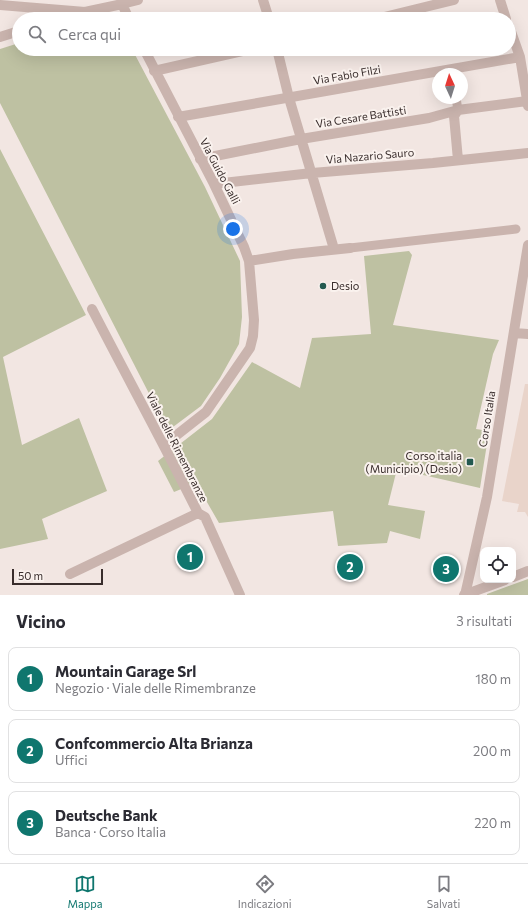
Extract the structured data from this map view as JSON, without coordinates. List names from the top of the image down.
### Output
{
  "streets": {
    "street": [
      "Via Fabio Filzi",
      "Via Cesare Battisti",
      "Via Nazario Sauro",
      "Via Guido Galli",
      "Corso Italia",
      "Viale delle Rimembranze"
    ]
  },
  "crossings": [
    ["Via Fabio Filzi", "Via Guido Galli"],
    ["Via Cesare Battisti", "Via Guido Galli"],
    ["Via Nazario Sauro", "Via Guido Galli"],
    ["Via Guido Galli", "Viale delle Rimembranze"]
  ],
  "places": {
    "other": ["Desio"],
    "transit": ["Corso italia (Municipio) (Desio)"]
  },
  "scale_bar": "50 m",
  "north": "top",
  "page": {
    "search": "Cerca qui",
    "pins": ["1", "2", "3"],
    "scale": "50 m",
    "heading": ["Vicino", "3 risultati"],
    "list": [
      {
        "mark": "1",
        "name": "Mountain Garage Srl",
        "note": "Negozio · Viale delle Rimembranze",
        "value": "180 m"
      },
      {
        "mark": "2",
        "name": "Confcommercio Alta Brianza",
        "note": "Uffici",
        "value": "200 m"
      },
      {
        "mark": "3",
        "name": "Deutsche Bank",
        "note": "Banca · Corso Italia",
        "value": "220 m"
      }
    ],
    "nav": ["Mappa", "Indicazioni", "Salvati"]
  }
}
